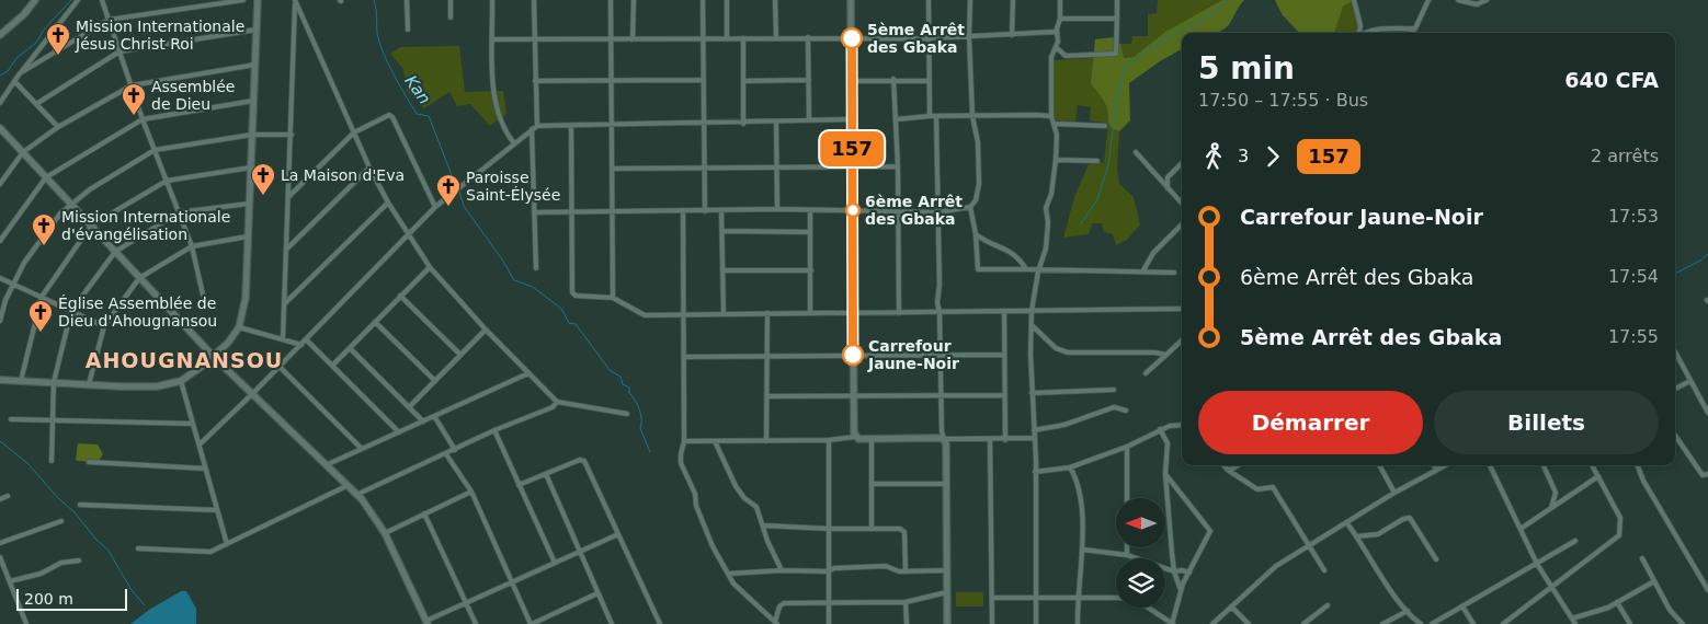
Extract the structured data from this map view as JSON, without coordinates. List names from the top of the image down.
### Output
{
  "districts": ["AHOUGNANSOU"],
  "water": ["Kan"],
  "places": {
    "other": ["5ème Arrêt des Gbaka", "6ème Arrêt des Gbaka", "Carrefour Jaune-Noir"],
    "church": [
      "Mission Internationale Jésus Christ Roi",
      "Assemblée de Dieu",
      "La Maison d'Eva",
      "Paroisse Saint-Élysée",
      "Mission Internationale d'évangélisation",
      "Église Assemblée de Dieu d'Ahougnansou"
    ]
  },
  "lines": ["bus line 157"],
  "scale_bar": "200 m",
  "north": "left",
  "page": {
    "on_map": "157",
    "heading": ["5 min", "17:50 – 17:55 · Bus", "640 CFA"],
    "legs": ["3", "157", "2 arrêts"],
    "list": [
      {
        "name": "Carrefour Jaune-Noir",
        "value": "17:53"
      },
      {
        "name": "6ème Arrêt des Gbaka",
        "value": "17:54"
      },
      {
        "name": "5ème Arrêt des Gbaka",
        "value": "17:55"
      }
    ],
    "buttons": ["Démarrer", "Billets"],
    "scale": "200 m"
  }
}
